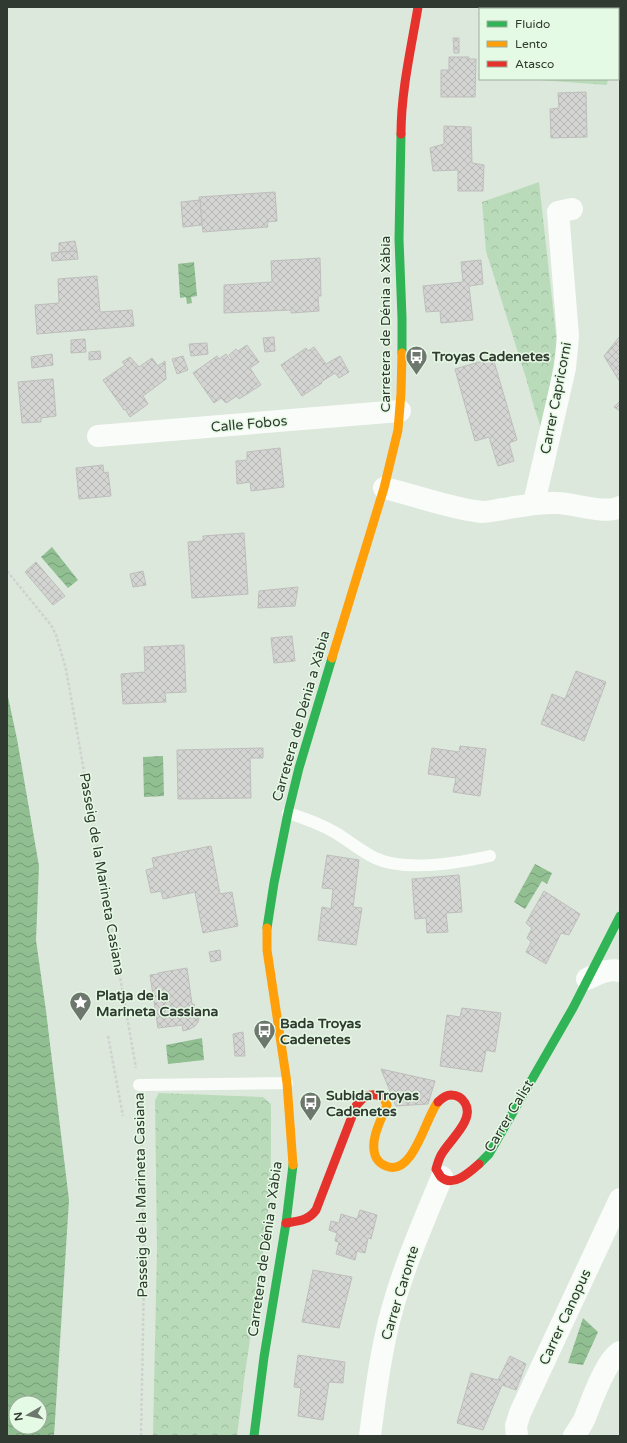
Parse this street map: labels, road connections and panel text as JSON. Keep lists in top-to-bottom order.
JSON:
{
  "streets": {
    "street": [
      "Carretera de Dénia a Xàbia",
      "Carrer Capricorni",
      "Calle Fobos",
      "Carrer Calist",
      "Carrer Caronte",
      "Carrer Canopus"
    ],
    "path": ["Passeig de la Marineta Casiana"]
  },
  "crossings": [
    ["Carretera de Dénia a Xàbia", "Calle Fobos"],
    ["Carrer Calist", "Carrer Caronte"]
  ],
  "places": {
    "bus stop": ["Troyas Cadenetes", "Bada Troyas Cadenetes", "Subida Troyas Cadenetes"],
    "place": ["Platja de la Marineta Cassiana"]
  },
  "legend": ["Fluido", "Lento", "Atasco"],
  "north": "left"
}
